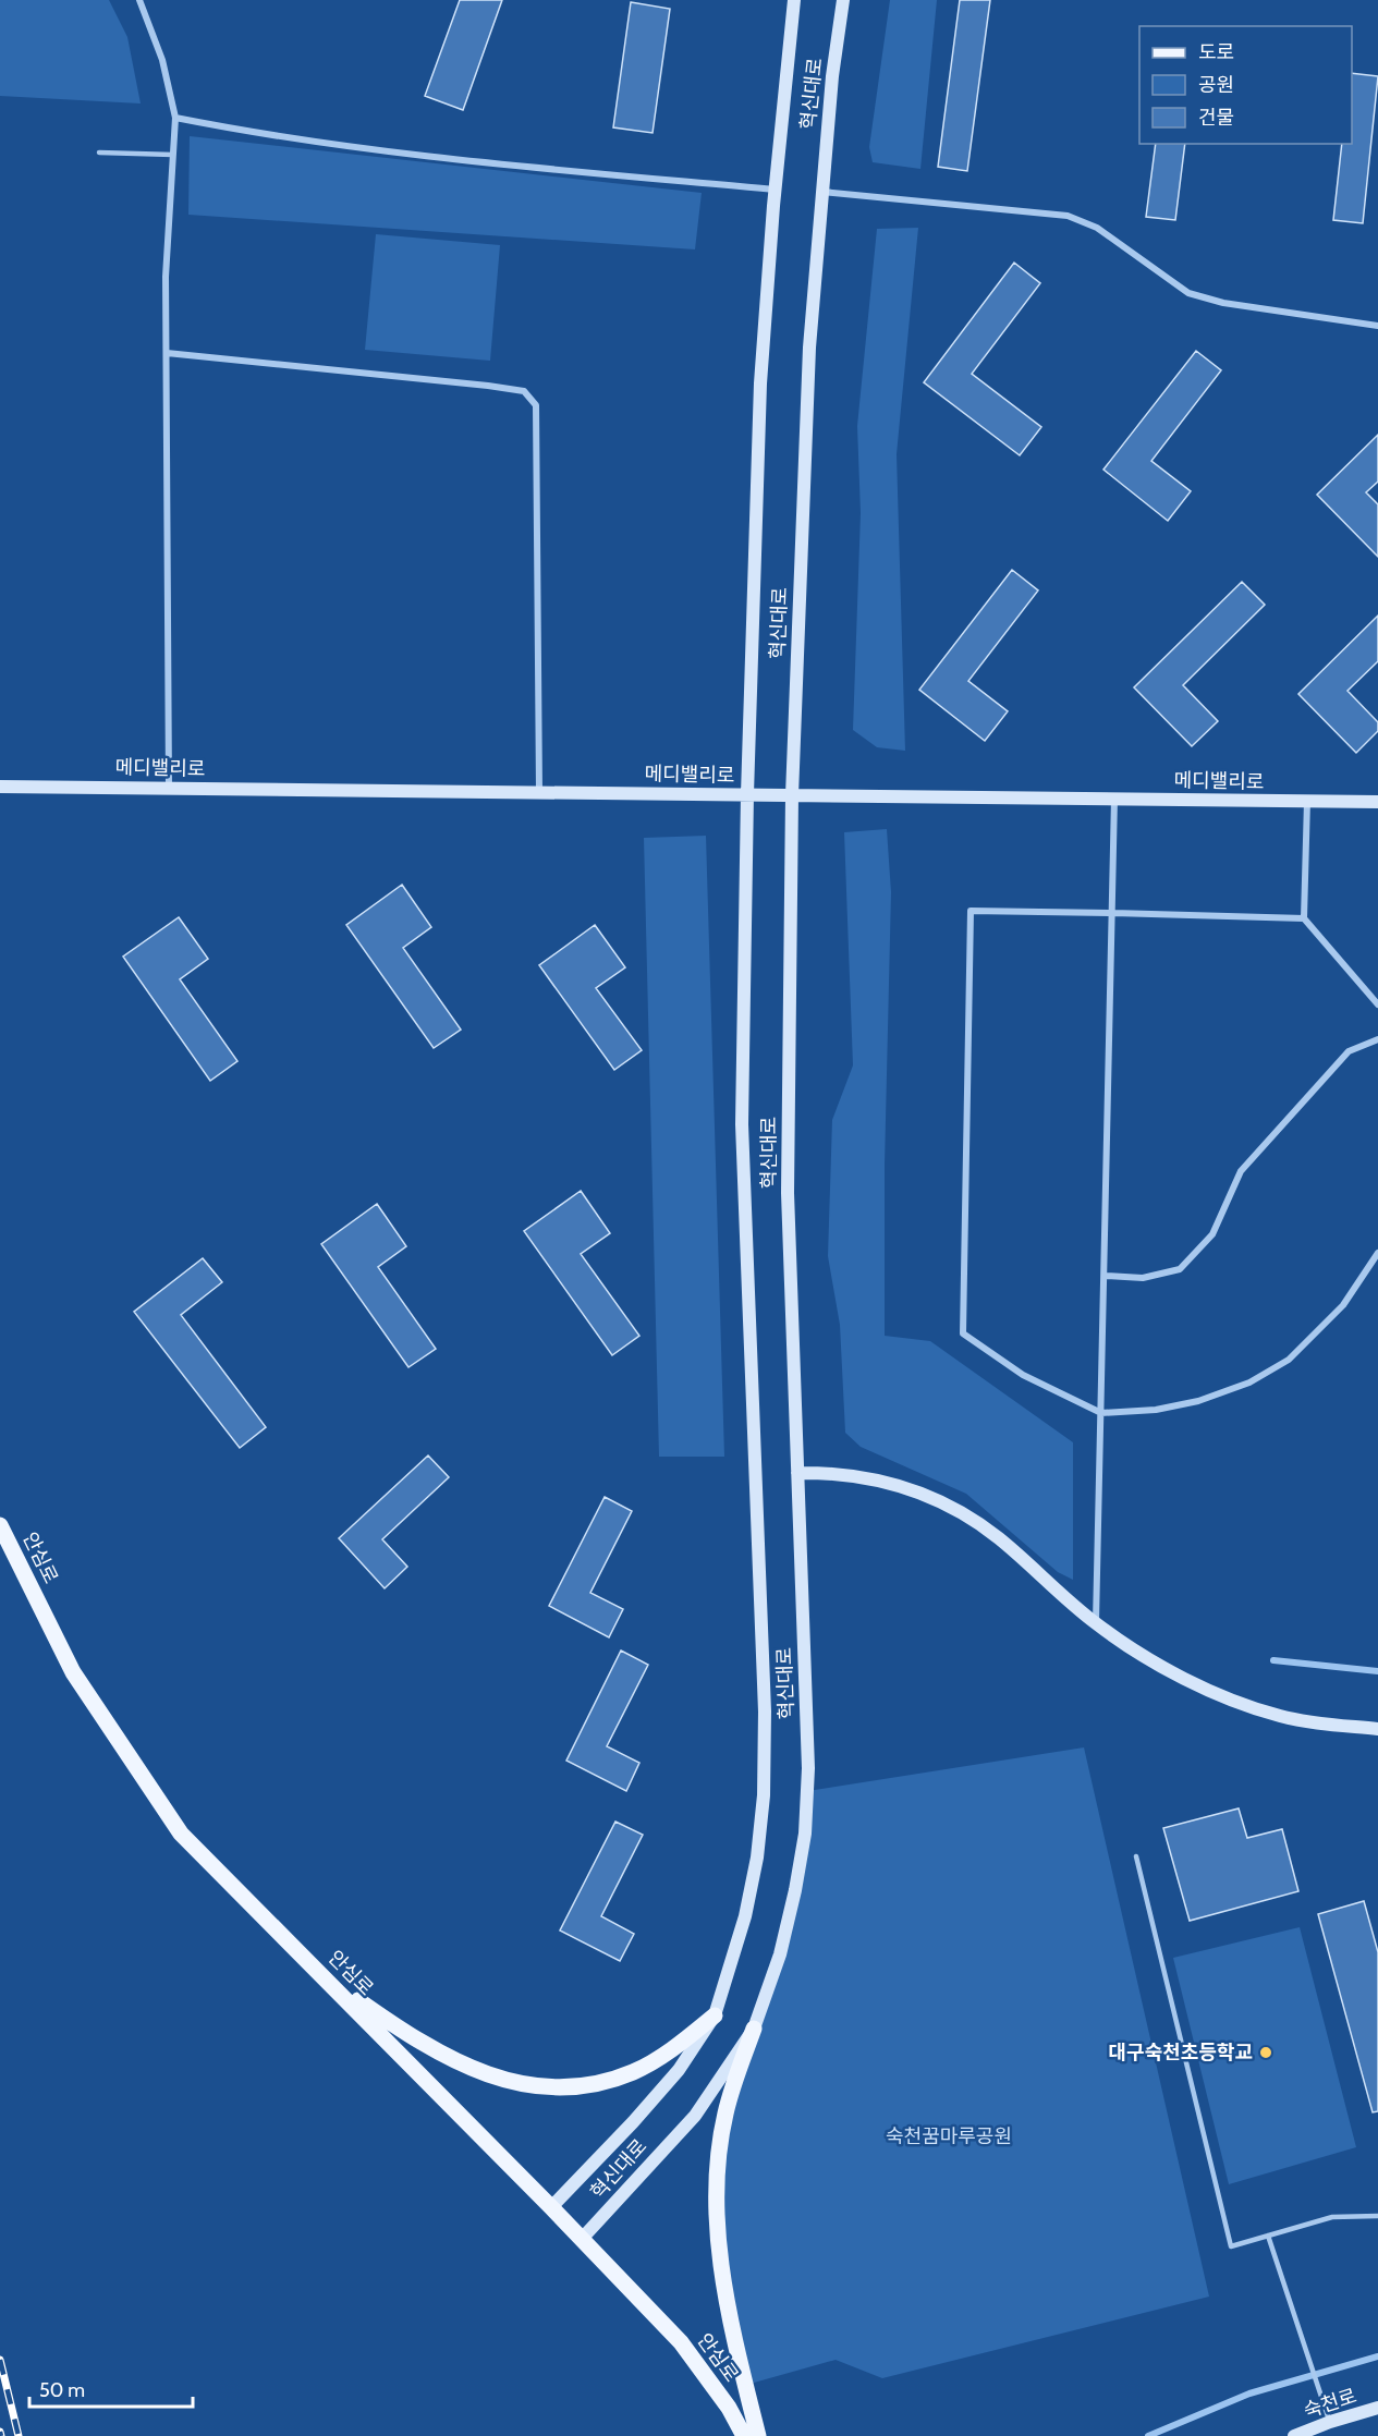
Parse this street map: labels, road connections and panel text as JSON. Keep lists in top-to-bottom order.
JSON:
{
  "streets": {
    "main road": [
      "혁신대로",
      "메디밸리로",
      "안심로",
      "숙천로"
    ]
  },
  "crossings": [
    ["혁신대로", "메디밸리로"],
    ["혁신대로", "안심로"]
  ],
  "parks": ["숙천꿈마루공원"],
  "places": ["대구숙천초등학교"],
  "legend": ["도로", "공원", "건물"],
  "scale_bar": "50 m"
}
